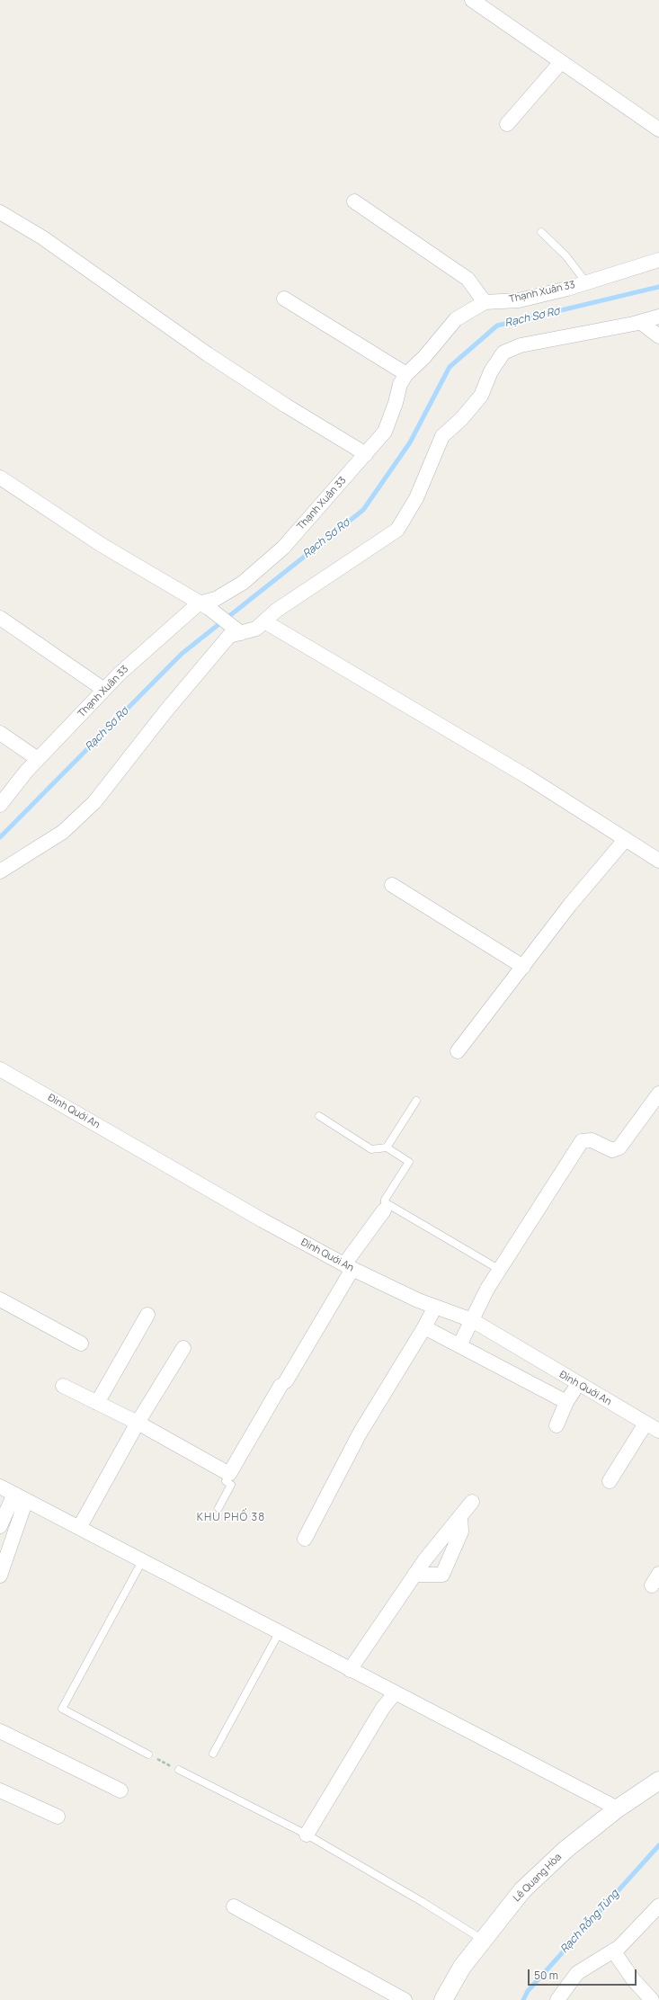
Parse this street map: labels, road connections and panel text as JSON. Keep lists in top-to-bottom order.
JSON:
{
  "streets": {
    "street": ["Thạnh Xuân 33", "Đình Quới An", "Lê Quang Hòa"]
  },
  "districts": ["KHU PHỐ 38"],
  "water": ["Rạch Sơ Rơ", "Rạch Rỗng Tùng"],
  "scale_bar": "50 m"
}
